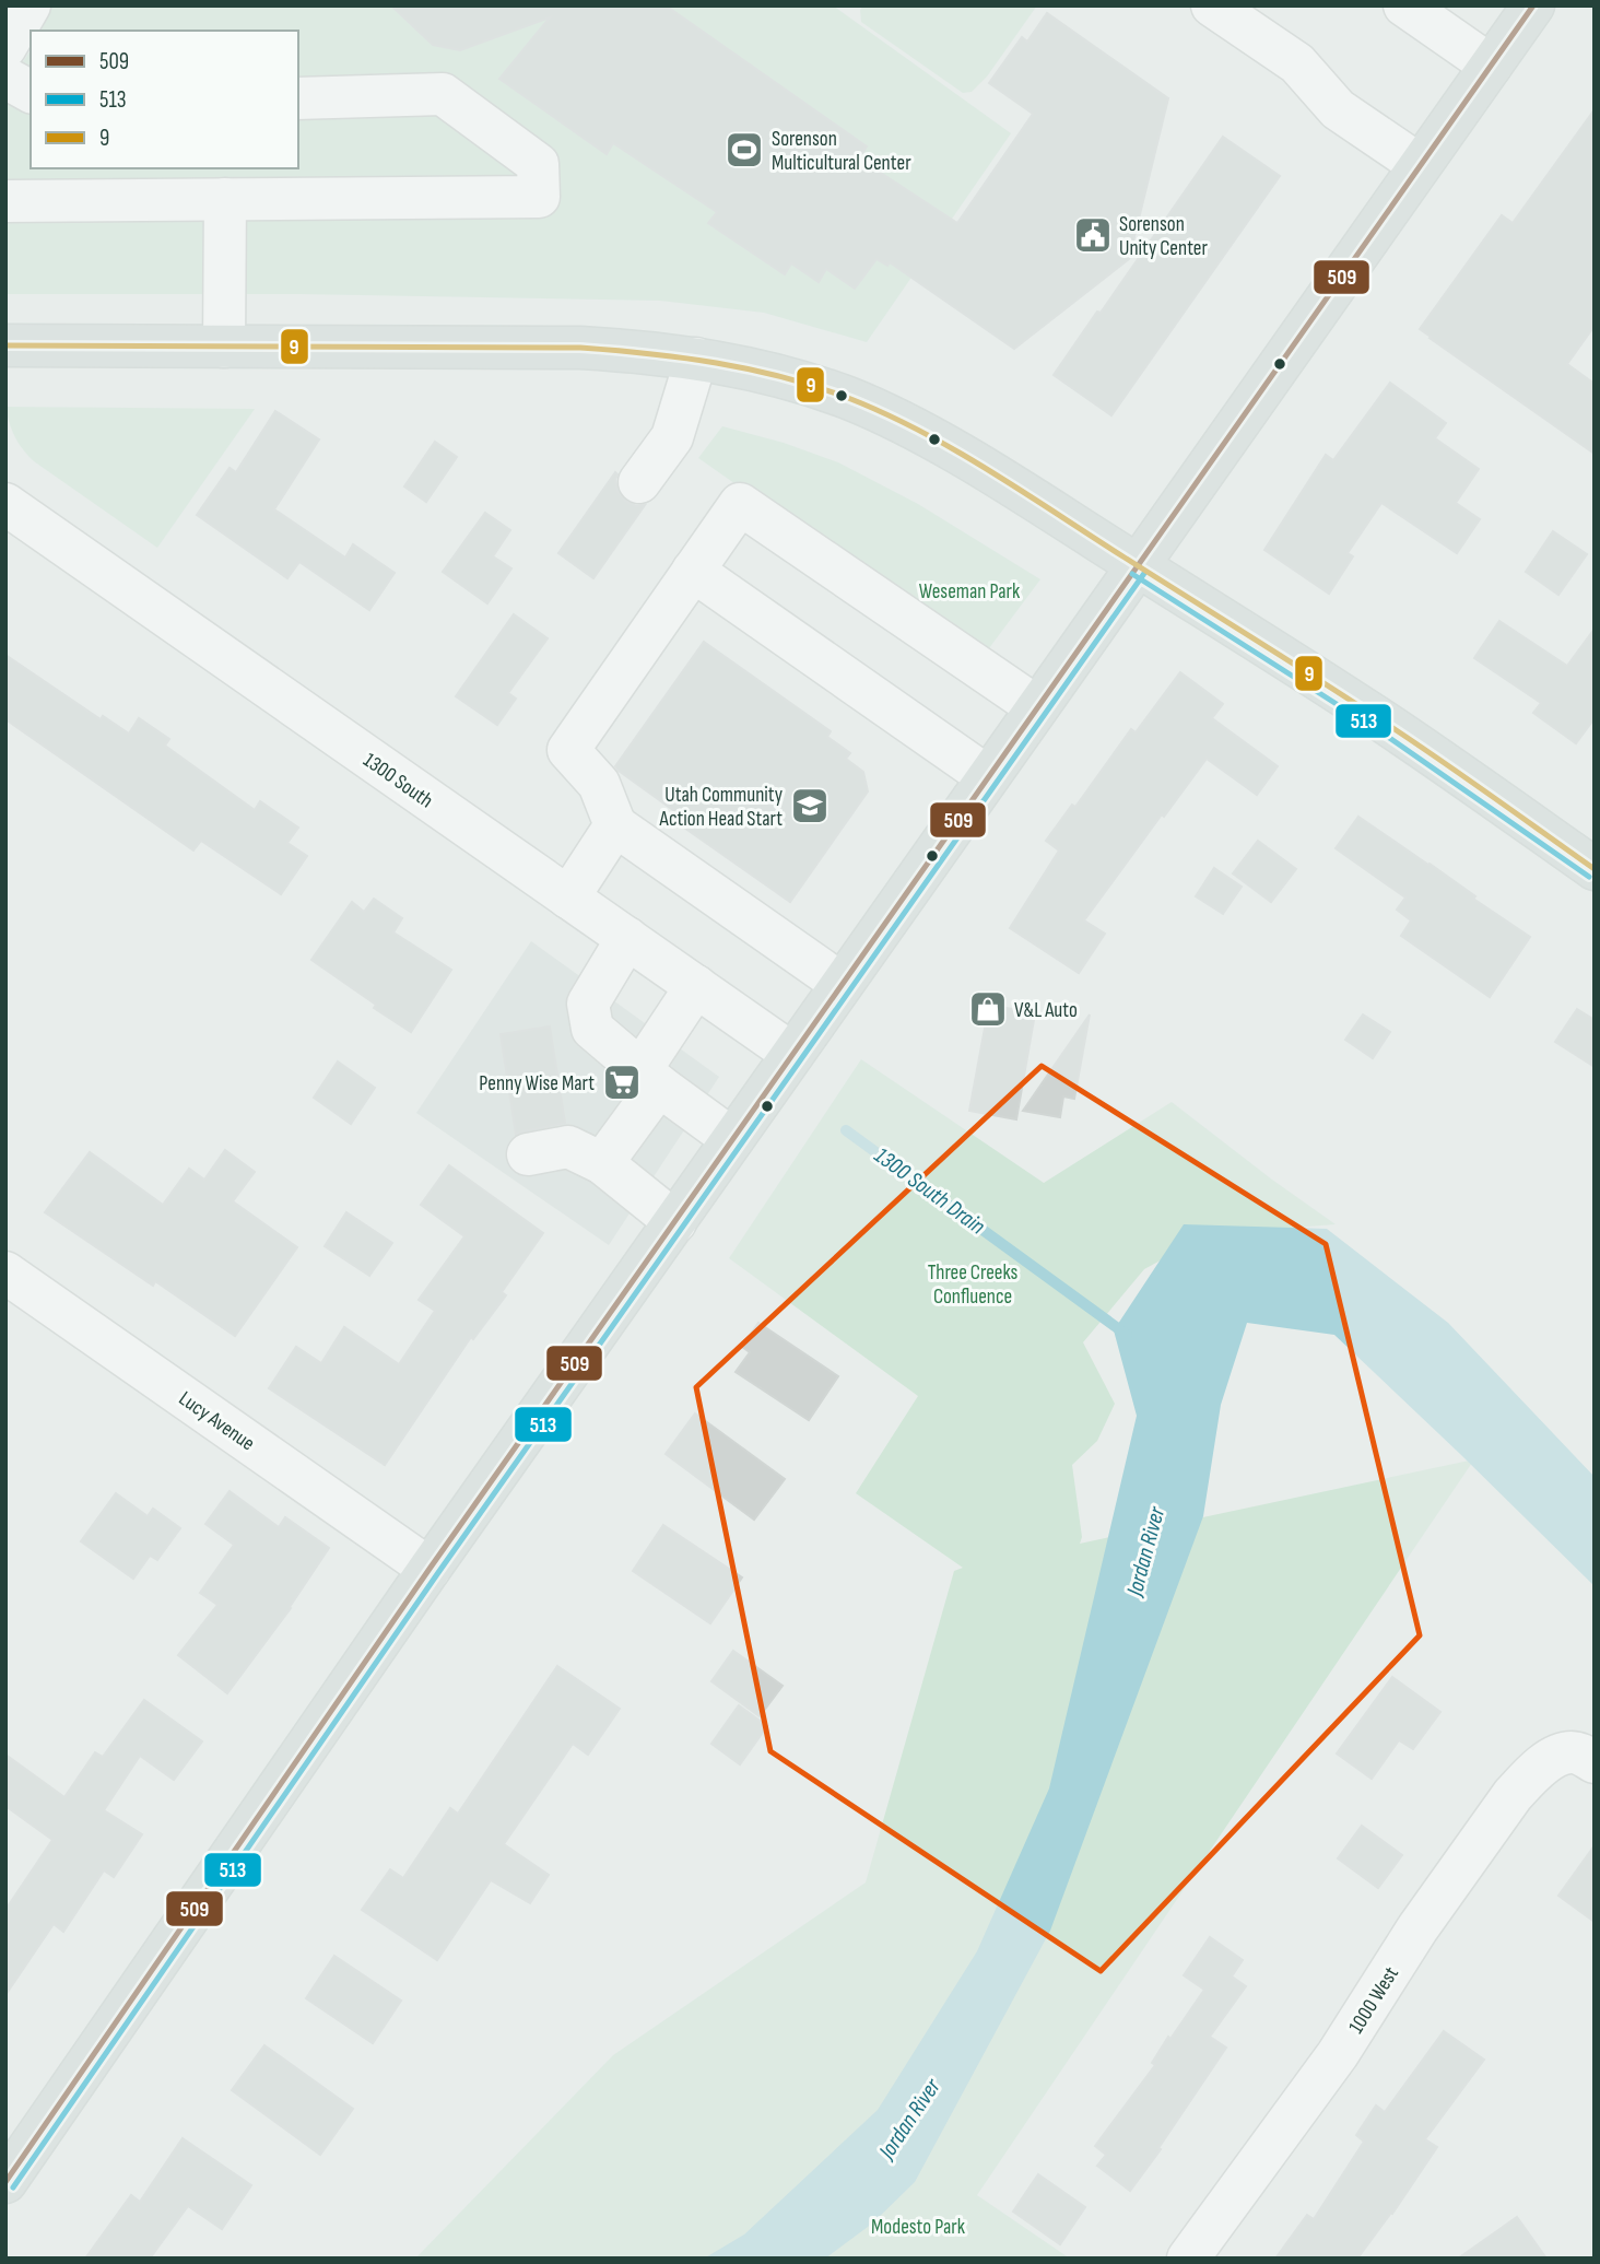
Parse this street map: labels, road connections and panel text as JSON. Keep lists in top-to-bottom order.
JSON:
{
  "streets": {
    "street": ["1300 South", "Lucy Avenue", "1000 West"]
  },
  "water": ["1300 South Drain", "Jordan River"],
  "parks": ["Weseman Park", "Three Creeks Confluence", "Modesto Park"],
  "places": {
    "sports": ["Sorenson Multicultural Center"],
    "public building": ["Sorenson Unity Center"],
    "school or university": ["Utah Community Action Head Start"],
    "shop": ["V&L Auto"],
    "supermarket": ["Penny Wise Mart"]
  },
  "lines": ["transit line 509", "transit line 9", "transit line 513"],
  "legend": ["509", "513", "9"]
}
